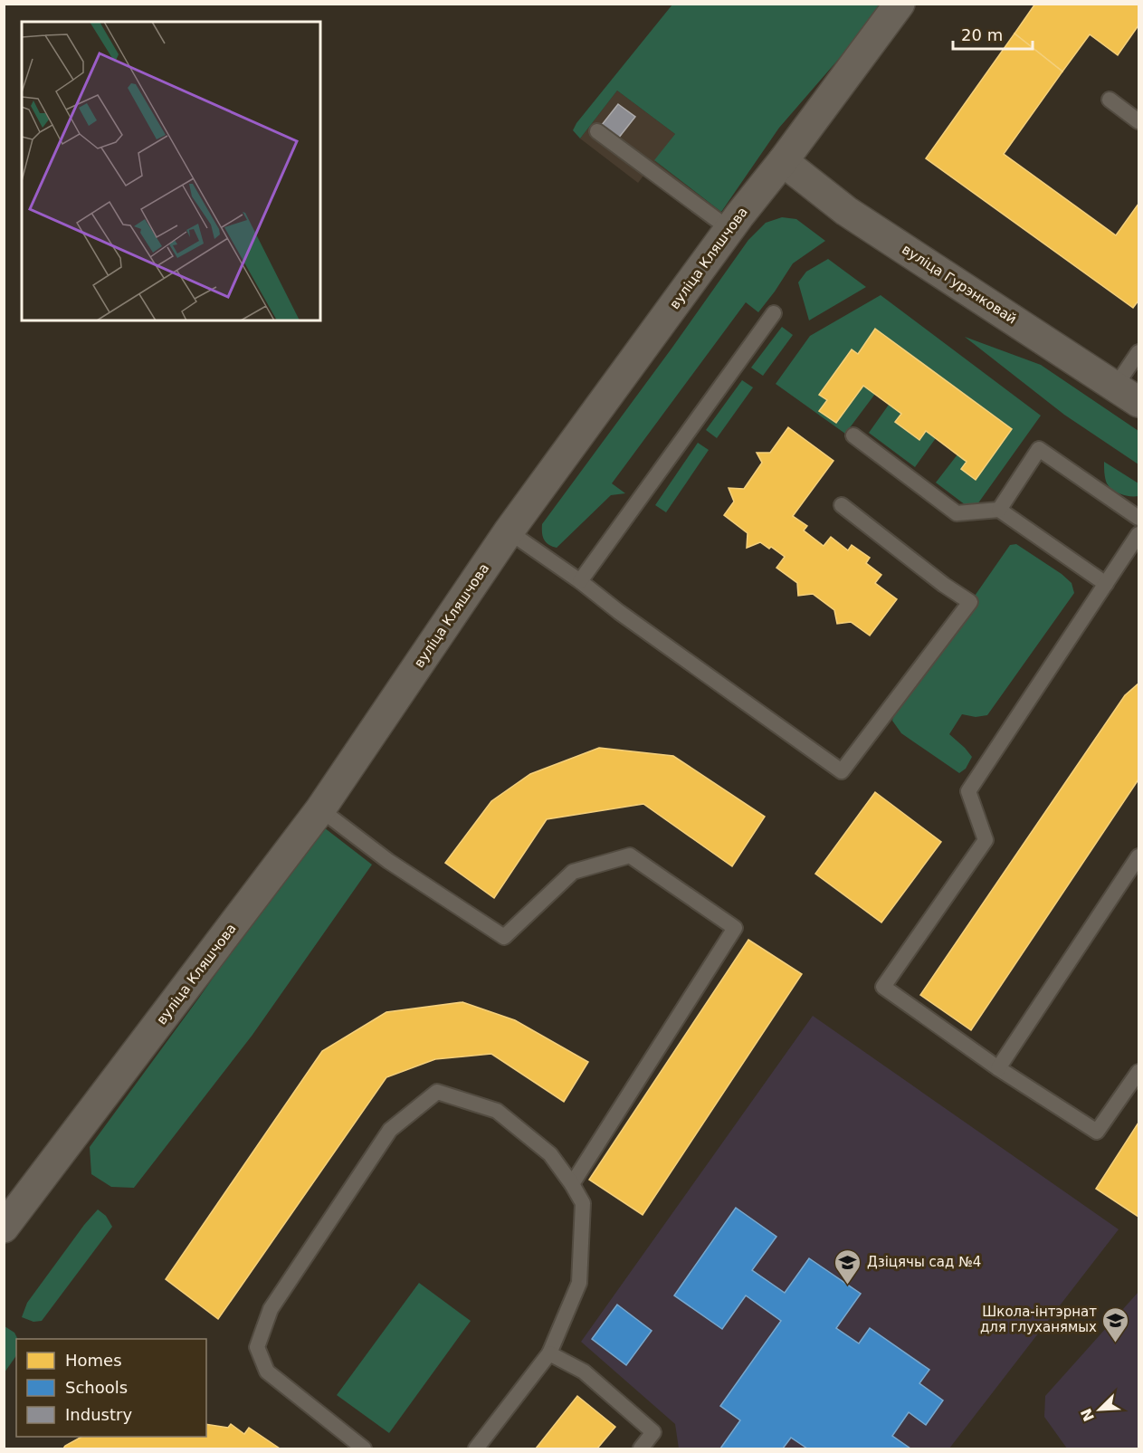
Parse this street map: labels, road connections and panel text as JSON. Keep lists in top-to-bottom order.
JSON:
{
  "streets": {
    "street": ["вуліца Кляшчова", "вуліца Гурэнковай"]
  },
  "crossings": [
    ["вуліца Кляшчова", "вуліца Гурэнковай"]
  ],
  "places": {
    "school or university": ["Дзіцячы сад №4", "Школа-інтэрнат для глуханямых"]
  },
  "legend": ["Homes", "Schools", "Industry"],
  "scale_bar": "20 m",
  "north": "bottom left"
}
